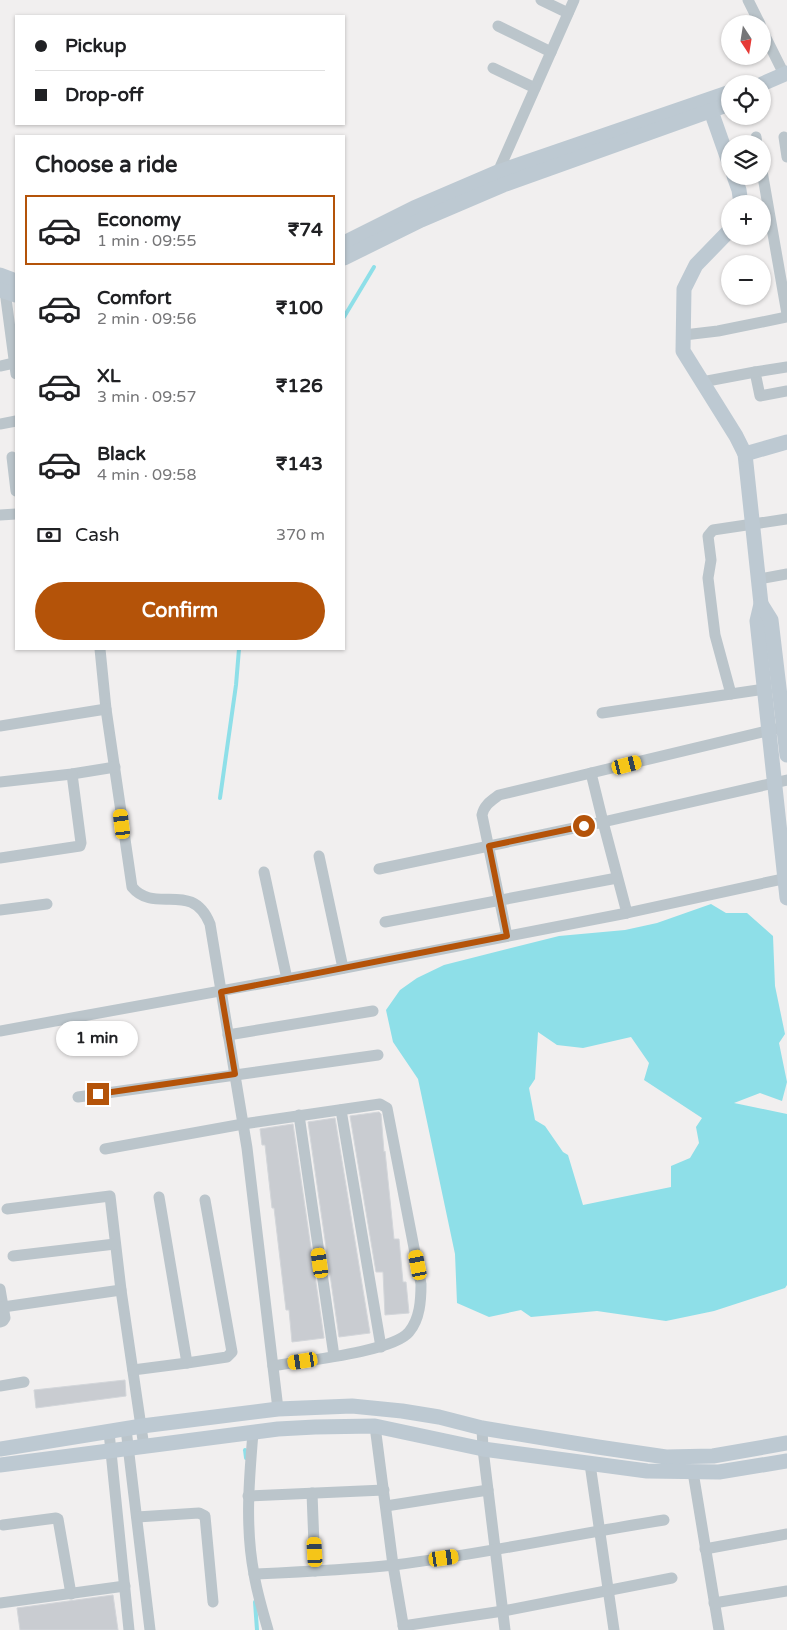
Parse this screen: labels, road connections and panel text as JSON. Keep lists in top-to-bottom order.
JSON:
{
  "north": "bottom",
  "page": {
    "map_buttons": ["+", "−"],
    "banner": ["Pickup", "Drop-off"],
    "heading": "Choose a ride",
    "list": [
      {
        "name": "Economy",
        "note": "1 min · 09:55",
        "value": "₹74"
      },
      {
        "name": "Comfort",
        "note": "2 min · 09:56",
        "value": "₹100"
      },
      {
        "name": "XL",
        "note": "3 min · 09:57",
        "value": "₹126"
      },
      {
        "name": "Black",
        "note": "4 min · 09:58",
        "value": "₹143"
      }
    ],
    "pay": ["Cash", "370 m"],
    "buttons": "Confirm",
    "bubble": "1 min"
  }
}
